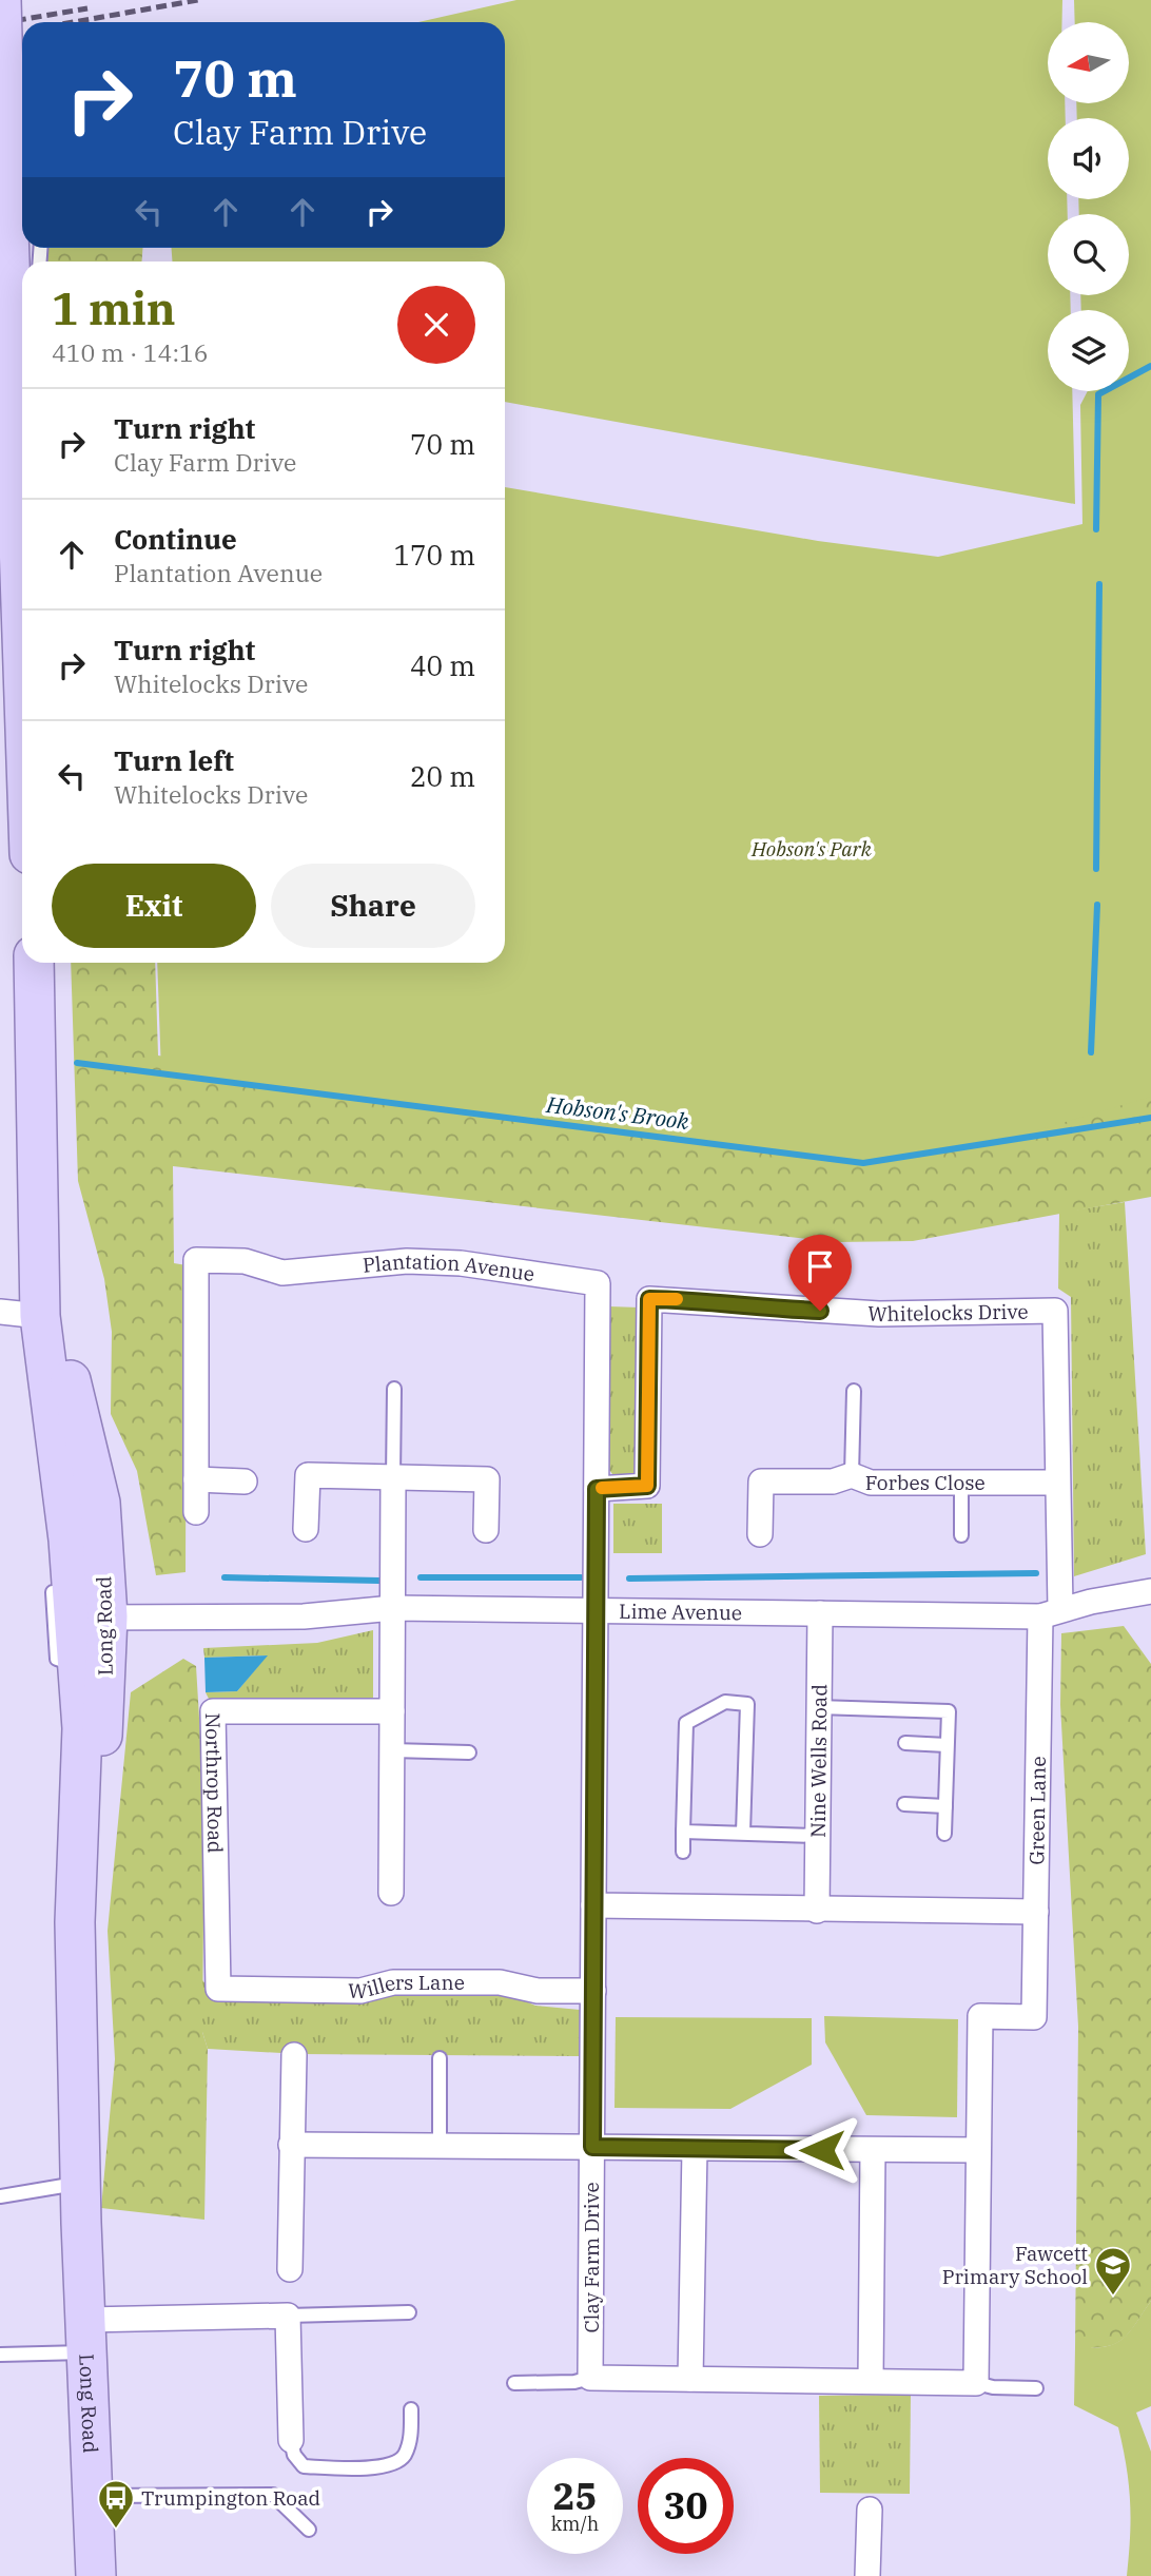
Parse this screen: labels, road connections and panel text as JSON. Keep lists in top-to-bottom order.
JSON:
{
  "streets": {
    "main road": ["Long Road"],
    "street": [
      "Plantation Avenue",
      "Whitelocks Drive",
      "Forbes Close",
      "Lime Avenue",
      "Nine Wells Road",
      "Northrop Road",
      "Green Lane",
      "Willers Lane",
      "Clay Farm Drive"
    ]
  },
  "crossings": [
    ["Plantation Avenue", "Whitelocks Drive"],
    ["Plantation Avenue", "Lime Avenue"],
    ["Plantation Avenue", "Clay Farm Drive"],
    ["Whitelocks Drive", "Forbes Close"],
    ["Whitelocks Drive", "Lime Avenue"],
    ["Whitelocks Drive", "Green Lane"],
    ["Lime Avenue", "Long Road"],
    ["Lime Avenue", "Nine Wells Road"],
    ["Lime Avenue", "Green Lane"],
    ["Lime Avenue", "Clay Farm Drive"],
    ["Northrop Road", "Willers Lane"],
    ["Willers Lane", "Clay Farm Drive"]
  ],
  "water": ["Hobson's Brook"],
  "parks": ["Hobson's Park"],
  "places": {
    "school or university": ["Fawcett Primary School"],
    "bus stop": ["Trumpington Road"]
  },
  "north": "left",
  "page": {
    "turn": ["70 m", "Clay Farm Drive"],
    "heading": ["1 min", "410 m · 14:16"],
    "list": [
      {
        "name": "Turn right",
        "note": "Clay Farm Drive",
        "value": "70 m"
      },
      {
        "name": "Continue",
        "note": "Plantation Avenue",
        "value": "170 m"
      },
      {
        "name": "Turn right",
        "note": "Whitelocks Drive",
        "value": "40 m"
      },
      {
        "name": "Turn left",
        "note": "Whitelocks Drive",
        "value": "20 m"
      }
    ],
    "buttons": ["Exit", "Share"],
    "speed": "25 km/h",
    "limit": "30"
  }
}
